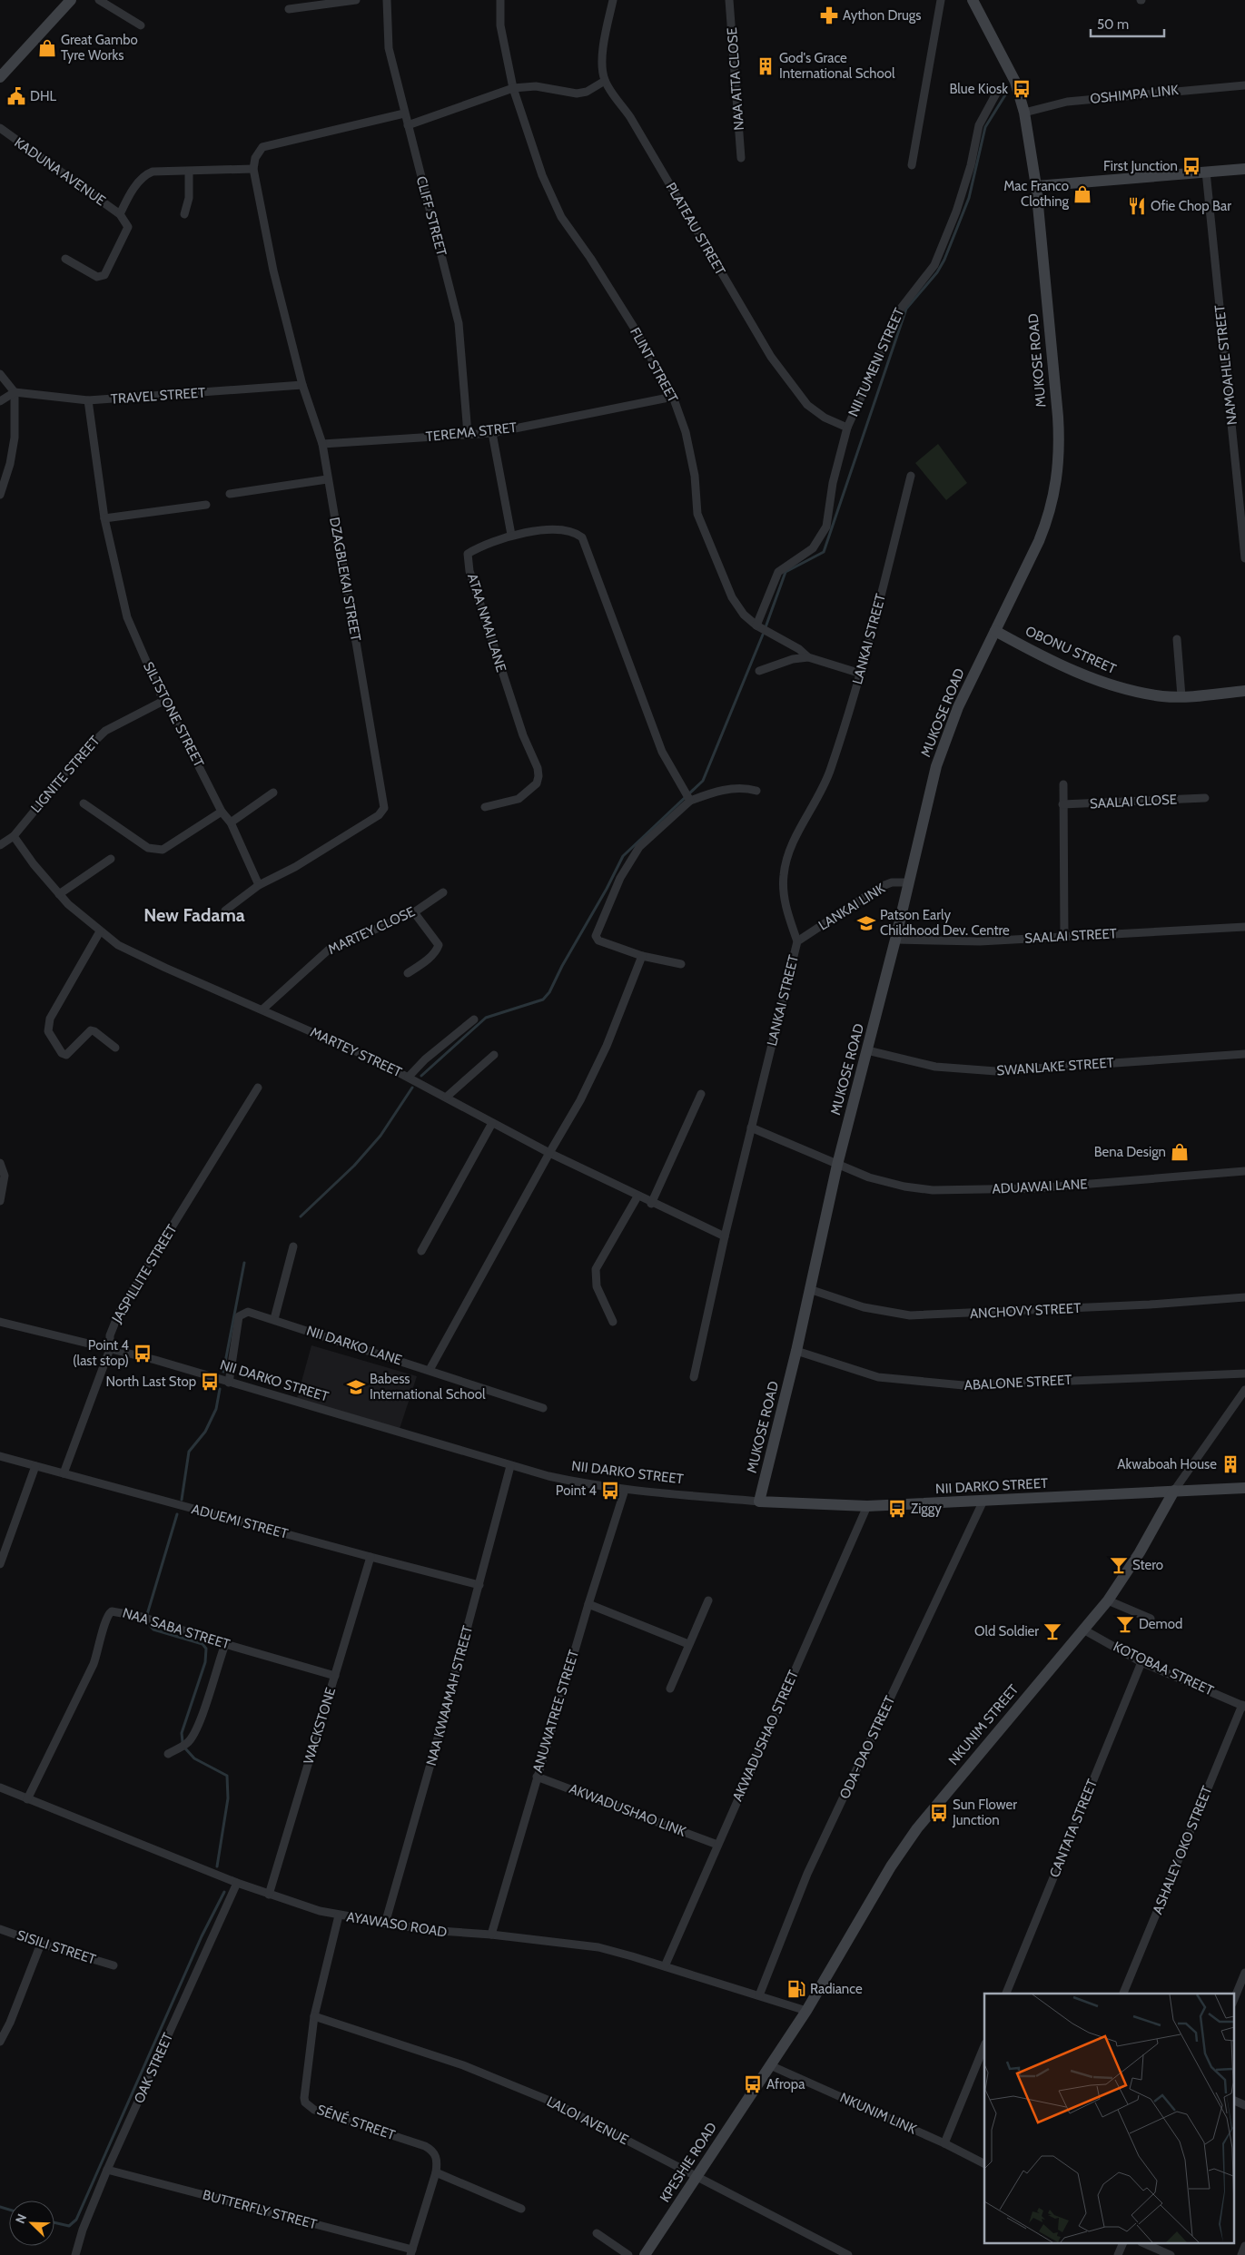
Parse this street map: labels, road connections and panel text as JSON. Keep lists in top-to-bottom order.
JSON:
{
  "streets": {
    "street": [
      "NAA ATTA CLOSE",
      "OSHIMPA LINK",
      "KADUNA AVENUE",
      "CLIFF STREET",
      "PLATEAU STREET",
      "MUKOSE ROAD",
      "NII TUMENI STREET",
      "FLINT STREET",
      "NAMOAHLE STREET",
      "TRAVEL STREET",
      "TEREMA STRET",
      "DZAGBLEKAI STREET",
      "ATAA NMAI LANE",
      "LANKAI STREET",
      "OBONU STREET",
      "SILTSTONE STREET",
      "LIGNITE STREET",
      "SAALAI CLOSE",
      "LANKAI LINK",
      "MARTEY CLOSE",
      "SAALAI STREET",
      "MARTEY STREET",
      "SWANLAKE STREET",
      "ADUAWAI LANE",
      "JASPILLITE STREET",
      "ANCHOVY STREET",
      "NII DARKO LANE",
      "NII DARKO STREET",
      "ABALONE STREET",
      "ADUEMI STREET",
      "NAA SABA STREET",
      "KOTOBAA STREET",
      "NAA KWAAMAH STREET",
      "ANUWATREE STREET",
      "NKUNIM STREET",
      "WACKSTONE",
      "AKWADUSHAO STREET",
      "ODA-DAO STREET",
      "AKWADUSHAO LINK",
      "CANTATA STREET",
      "ASHALEY OKO STREET",
      "AYAWASO ROAD",
      "SISILI STREET",
      "OAK STREET",
      "NKUNIM LINK",
      "LALOI AVENUE",
      "SÉNÉ STREET",
      "KPESHIE ROAD",
      "BUTTERFLY STREET"
    ]
  },
  "crossings": [
    ["OSHIMPA LINK", "MUKOSE ROAD"],
    ["CLIFF STREET", "TEREMA STRET"],
    ["PLATEAU STREET", "NII TUMENI STREET"],
    ["MUKOSE ROAD", "OBONU STREET"],
    ["MUKOSE ROAD", "LANKAI LINK"],
    ["MUKOSE ROAD", "SAALAI STREET"],
    ["MUKOSE ROAD", "SWANLAKE STREET"],
    ["MUKOSE ROAD", "ADUAWAI LANE"],
    ["MUKOSE ROAD", "ANCHOVY STREET"],
    ["MUKOSE ROAD", "NII DARKO STREET"],
    ["MUKOSE ROAD", "ABALONE STREET"],
    ["NII TUMENI STREET", "FLINT STREET"],
    ["FLINT STREET", "TEREMA STRET"],
    ["FLINT STREET", "LANKAI STREET"],
    ["TRAVEL STREET", "DZAGBLEKAI STREET"],
    ["TRAVEL STREET", "SILTSTONE STREET"],
    ["TEREMA STRET", "DZAGBLEKAI STREET"],
    ["DZAGBLEKAI STREET", "SILTSTONE STREET"],
    ["LANKAI STREET", "LANKAI LINK"],
    ["LANKAI STREET", "MARTEY STREET"],
    ["LANKAI STREET", "ADUAWAI LANE"],
    ["SILTSTONE STREET", "LIGNITE STREET"],
    ["LIGNITE STREET", "MARTEY STREET"],
    ["MARTEY CLOSE", "MARTEY STREET"],
    ["JASPILLITE STREET", "NII DARKO STREET"],
    ["JASPILLITE STREET", "ADUEMI STREET"],
    ["NII DARKO LANE", "NII DARKO STREET"],
    ["NII DARKO STREET", "NAA KWAAMAH STREET"],
    ["NII DARKO STREET", "ANUWATREE STREET"],
    ["NII DARKO STREET", "NKUNIM STREET"],
    ["NII DARKO STREET", "AKWADUSHAO STREET"],
    ["NII DARKO STREET", "ODA-DAO STREET"],
    ["ADUEMI STREET", "NAA KWAAMAH STREET"],
    ["ADUEMI STREET", "WACKSTONE"],
    ["NAA SABA STREET", "WACKSTONE"],
    ["NAA SABA STREET", "AYAWASO ROAD"],
    ["KOTOBAA STREET", "NKUNIM STREET"],
    ["KOTOBAA STREET", "CANTATA STREET"],
    ["KOTOBAA STREET", "ASHALEY OKO STREET"],
    ["NAA KWAAMAH STREET", "AYAWASO ROAD"],
    ["ANUWATREE STREET", "AKWADUSHAO LINK"],
    ["ANUWATREE STREET", "AYAWASO ROAD"],
    ["NKUNIM STREET", "AYAWASO ROAD"],
    ["NKUNIM STREET", "NKUNIM LINK"],
    ["NKUNIM STREET", "KPESHIE ROAD"],
    ["WACKSTONE", "AYAWASO ROAD"],
    ["AKWADUSHAO STREET", "AKWADUSHAO LINK"],
    ["AKWADUSHAO STREET", "AYAWASO ROAD"],
    ["ODA-DAO STREET", "AYAWASO ROAD"],
    ["AYAWASO ROAD", "OAK STREET"],
    ["AYAWASO ROAD", "SÉNÉ STREET"],
    ["OAK STREET", "BUTTERFLY STREET"],
    ["LALOI AVENUE", "SÉNÉ STREET"],
    ["LALOI AVENUE", "KPESHIE ROAD"],
    ["SÉNÉ STREET", "BUTTERFLY STREET"]
  ],
  "districts": ["New Fadama"],
  "places": {
    "pharmacy": ["Aython Drugs"],
    "shop": ["Great Gambo Tyre Works", "Mac Franco Clothing", "Bena Design"],
    "building": ["God's Grace International School", "Akwaboah House"],
    "bus stop": [
      "Blue Kiosk",
      "First Junction",
      "Point 4 (last stop)",
      "North Last Stop",
      "Point 4",
      "Ziggy",
      "Sun Flower Junction",
      "Afropa"
    ],
    "public building": ["DHL"],
    "restaurant": ["Ofie Chop Bar"],
    "school or university": ["Patson Early Childhood Dev. Centre", "Babess International School"],
    "bar": ["Stero", "Demod", "Old Soldier"],
    "fuel station": ["Radiance"]
  },
  "scale_bar": "50 m",
  "north": "top left"
}
